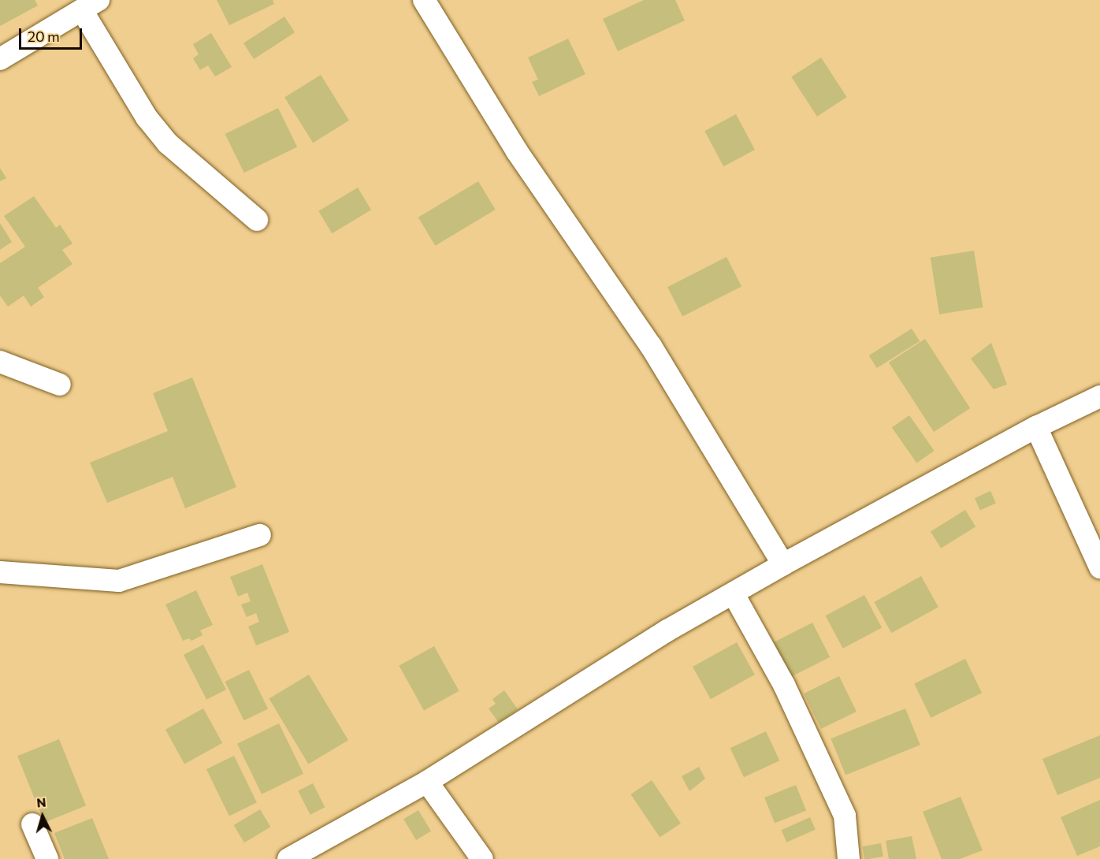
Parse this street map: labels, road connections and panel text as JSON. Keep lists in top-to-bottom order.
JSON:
{
  "scale_bar": "20 m",
  "north": "top"
}
